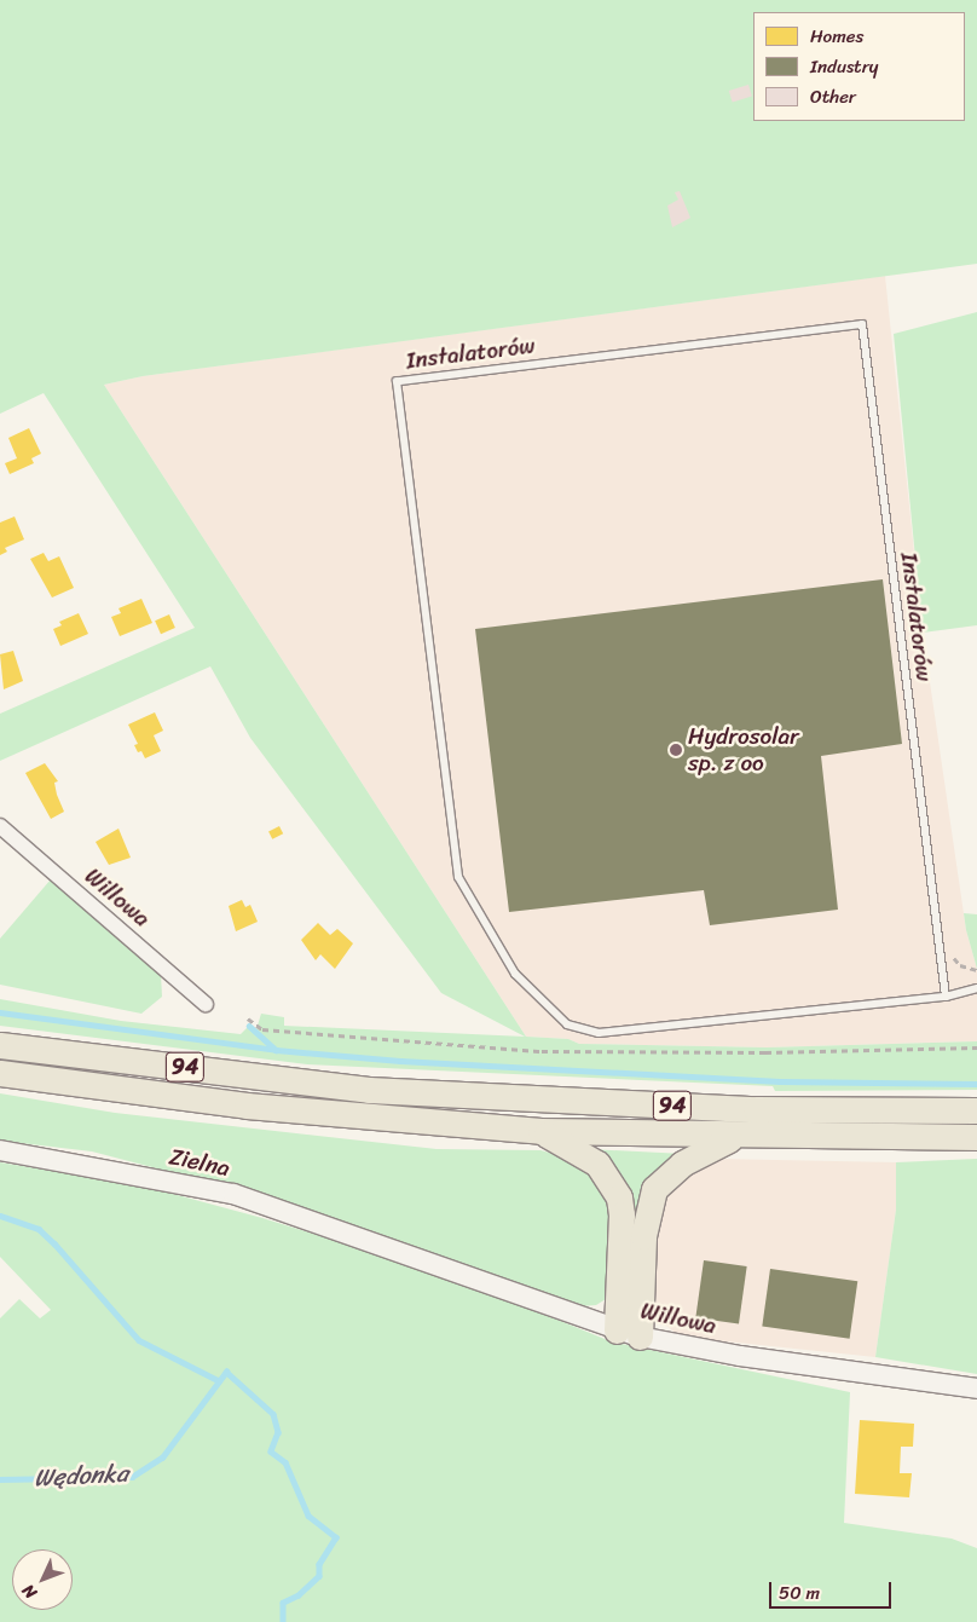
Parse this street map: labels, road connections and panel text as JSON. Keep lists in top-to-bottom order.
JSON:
{
  "streets": {
    "highway": ["94"],
    "street": ["Willowa", "Zielna"],
    "lane": ["Instalatorów"]
  },
  "crossings": [
    ["Willowa", "Zielna"]
  ],
  "water": ["Wędonka"],
  "places": ["Hydrosolar sp. z oo"],
  "legend": ["Homes", "Industry", "Other"],
  "scale_bar": "50 m",
  "north": "bottom left"
}
